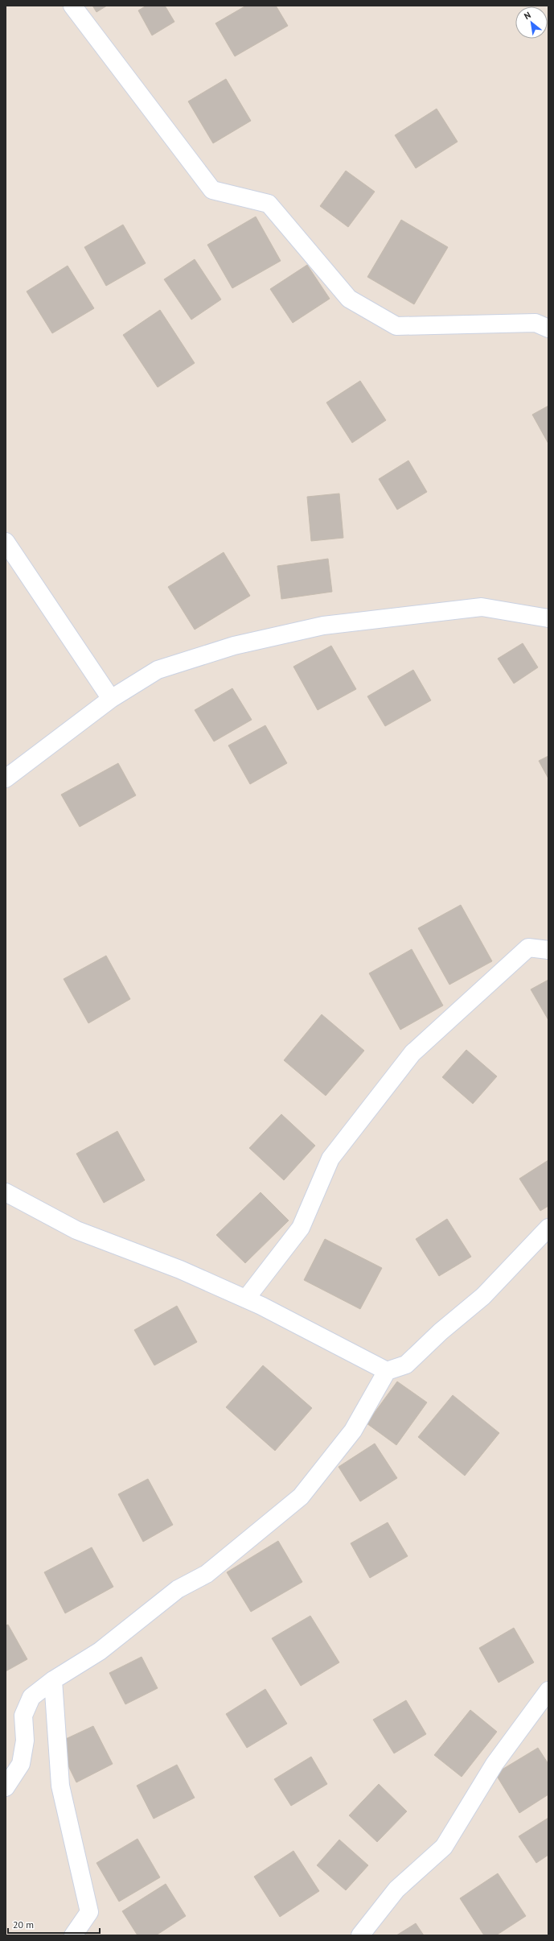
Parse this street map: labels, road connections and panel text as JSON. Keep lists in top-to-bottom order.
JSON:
{
  "scale_bar": "20 m",
  "north": "top left"
}
